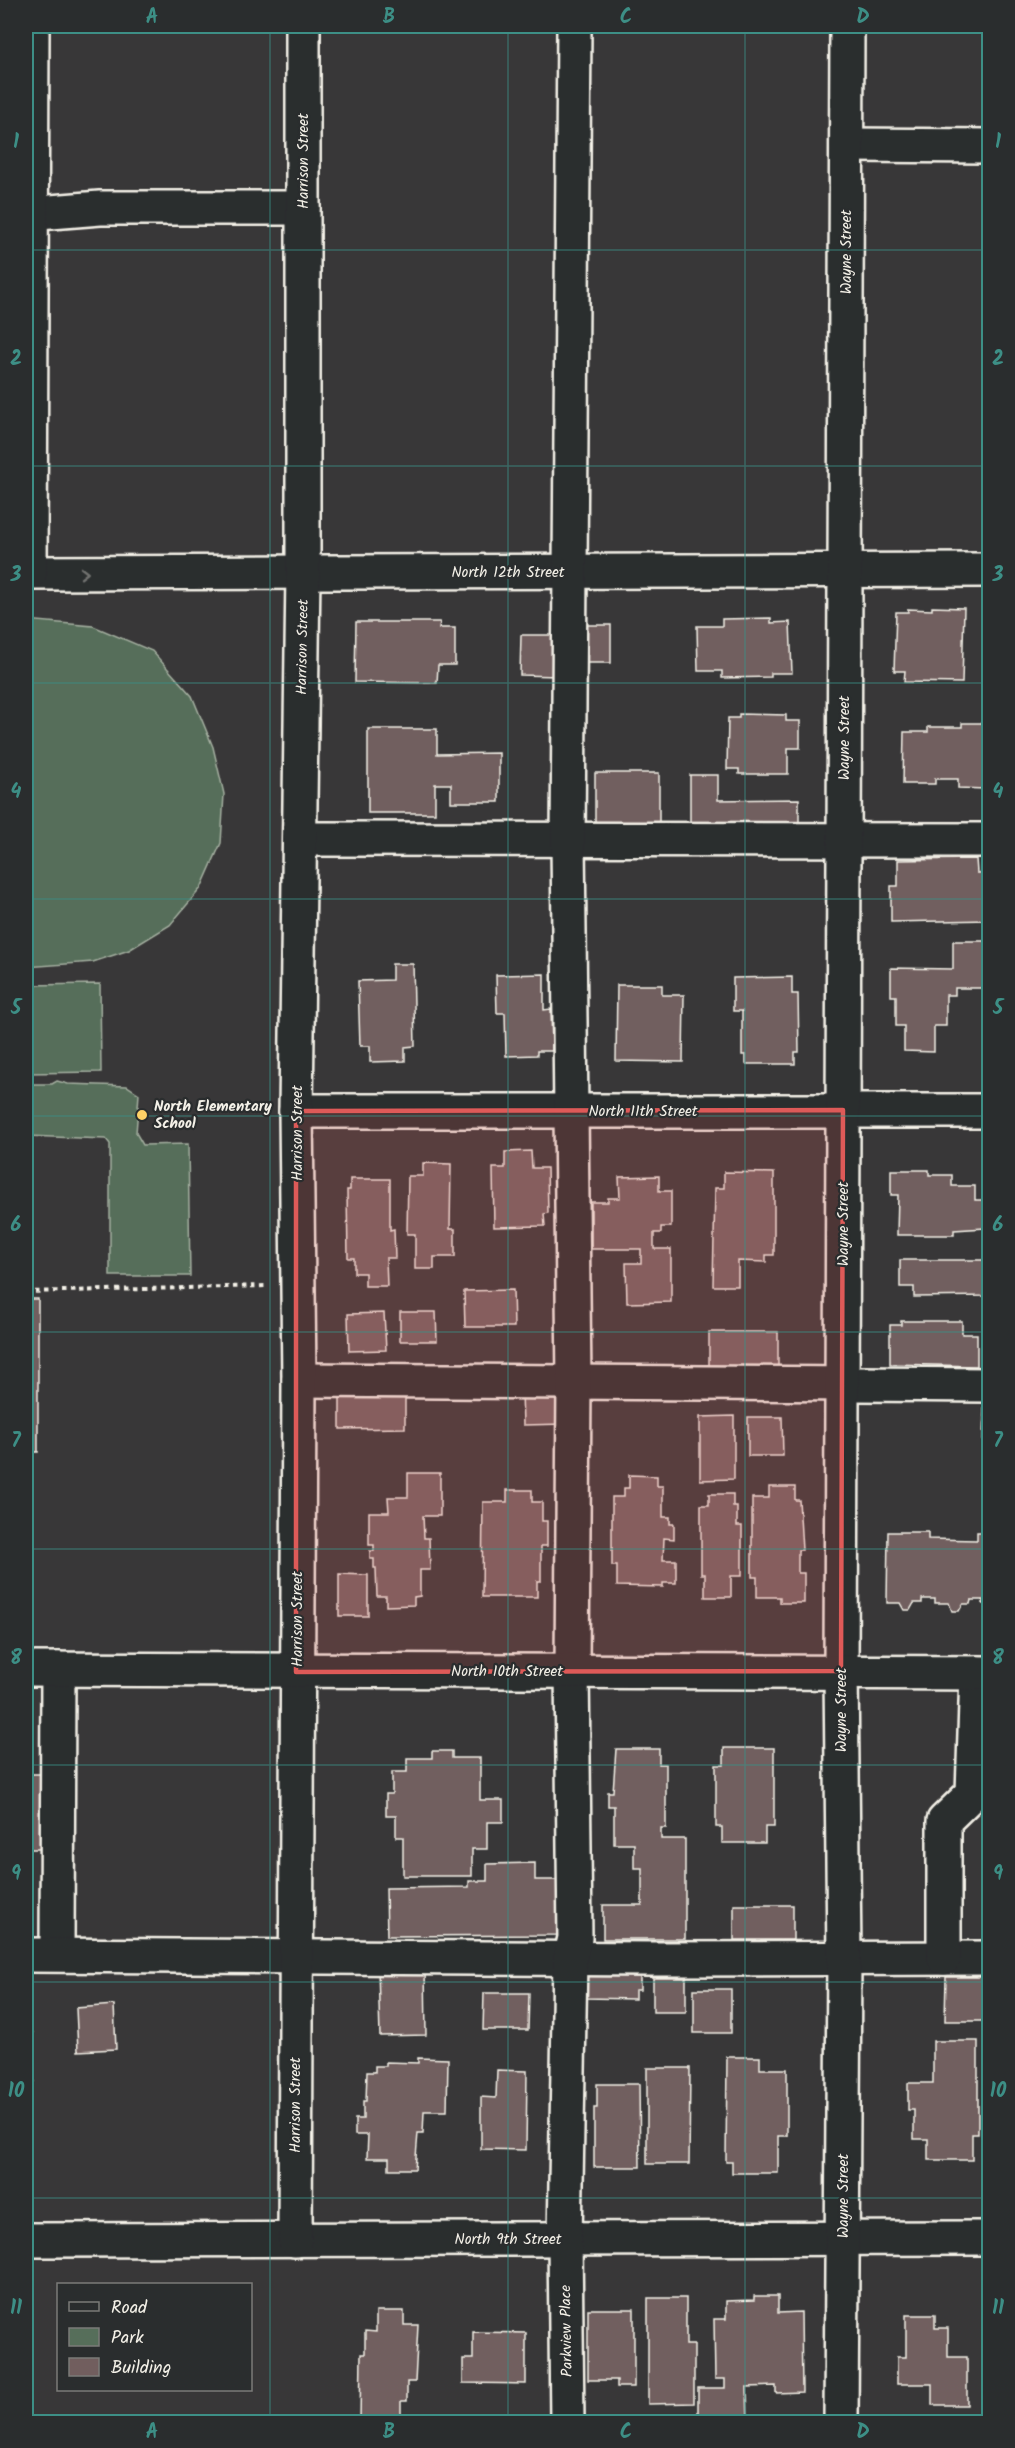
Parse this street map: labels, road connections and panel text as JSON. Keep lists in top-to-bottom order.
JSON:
{
  "streets": {
    "street": [
      "Harrison Street",
      "Wayne Street",
      "North 12th Street",
      "North 11th Street",
      "North 10th Street",
      "North 9th Street",
      "Parkview Place"
    ]
  },
  "crossings": [
    ["Harrison Street", "North 12th Street"],
    ["Harrison Street", "North 11th Street"],
    ["Harrison Street", "North 10th Street"],
    ["Harrison Street", "North 9th Street"],
    ["Wayne Street", "North 12th Street"],
    ["Wayne Street", "North 11th Street"],
    ["Wayne Street", "North 10th Street"],
    ["Wayne Street", "North 9th Street"],
    ["North 12th Street", "Parkview Place"],
    ["North 11th Street", "Parkview Place"],
    ["North 10th Street", "Parkview Place"],
    ["North 9th Street", "Parkview Place"]
  ],
  "places": ["North Elementary School"],
  "legend": ["Road", "Park", "Building"],
  "grid": {
    "columns": [
      "A",
      "B",
      "C",
      "D"
    ],
    "rows": [
      "1",
      "2",
      "3",
      "4",
      "5",
      "6",
      "7",
      "8",
      "9",
      "10",
      "11"
    ]
  }
}
